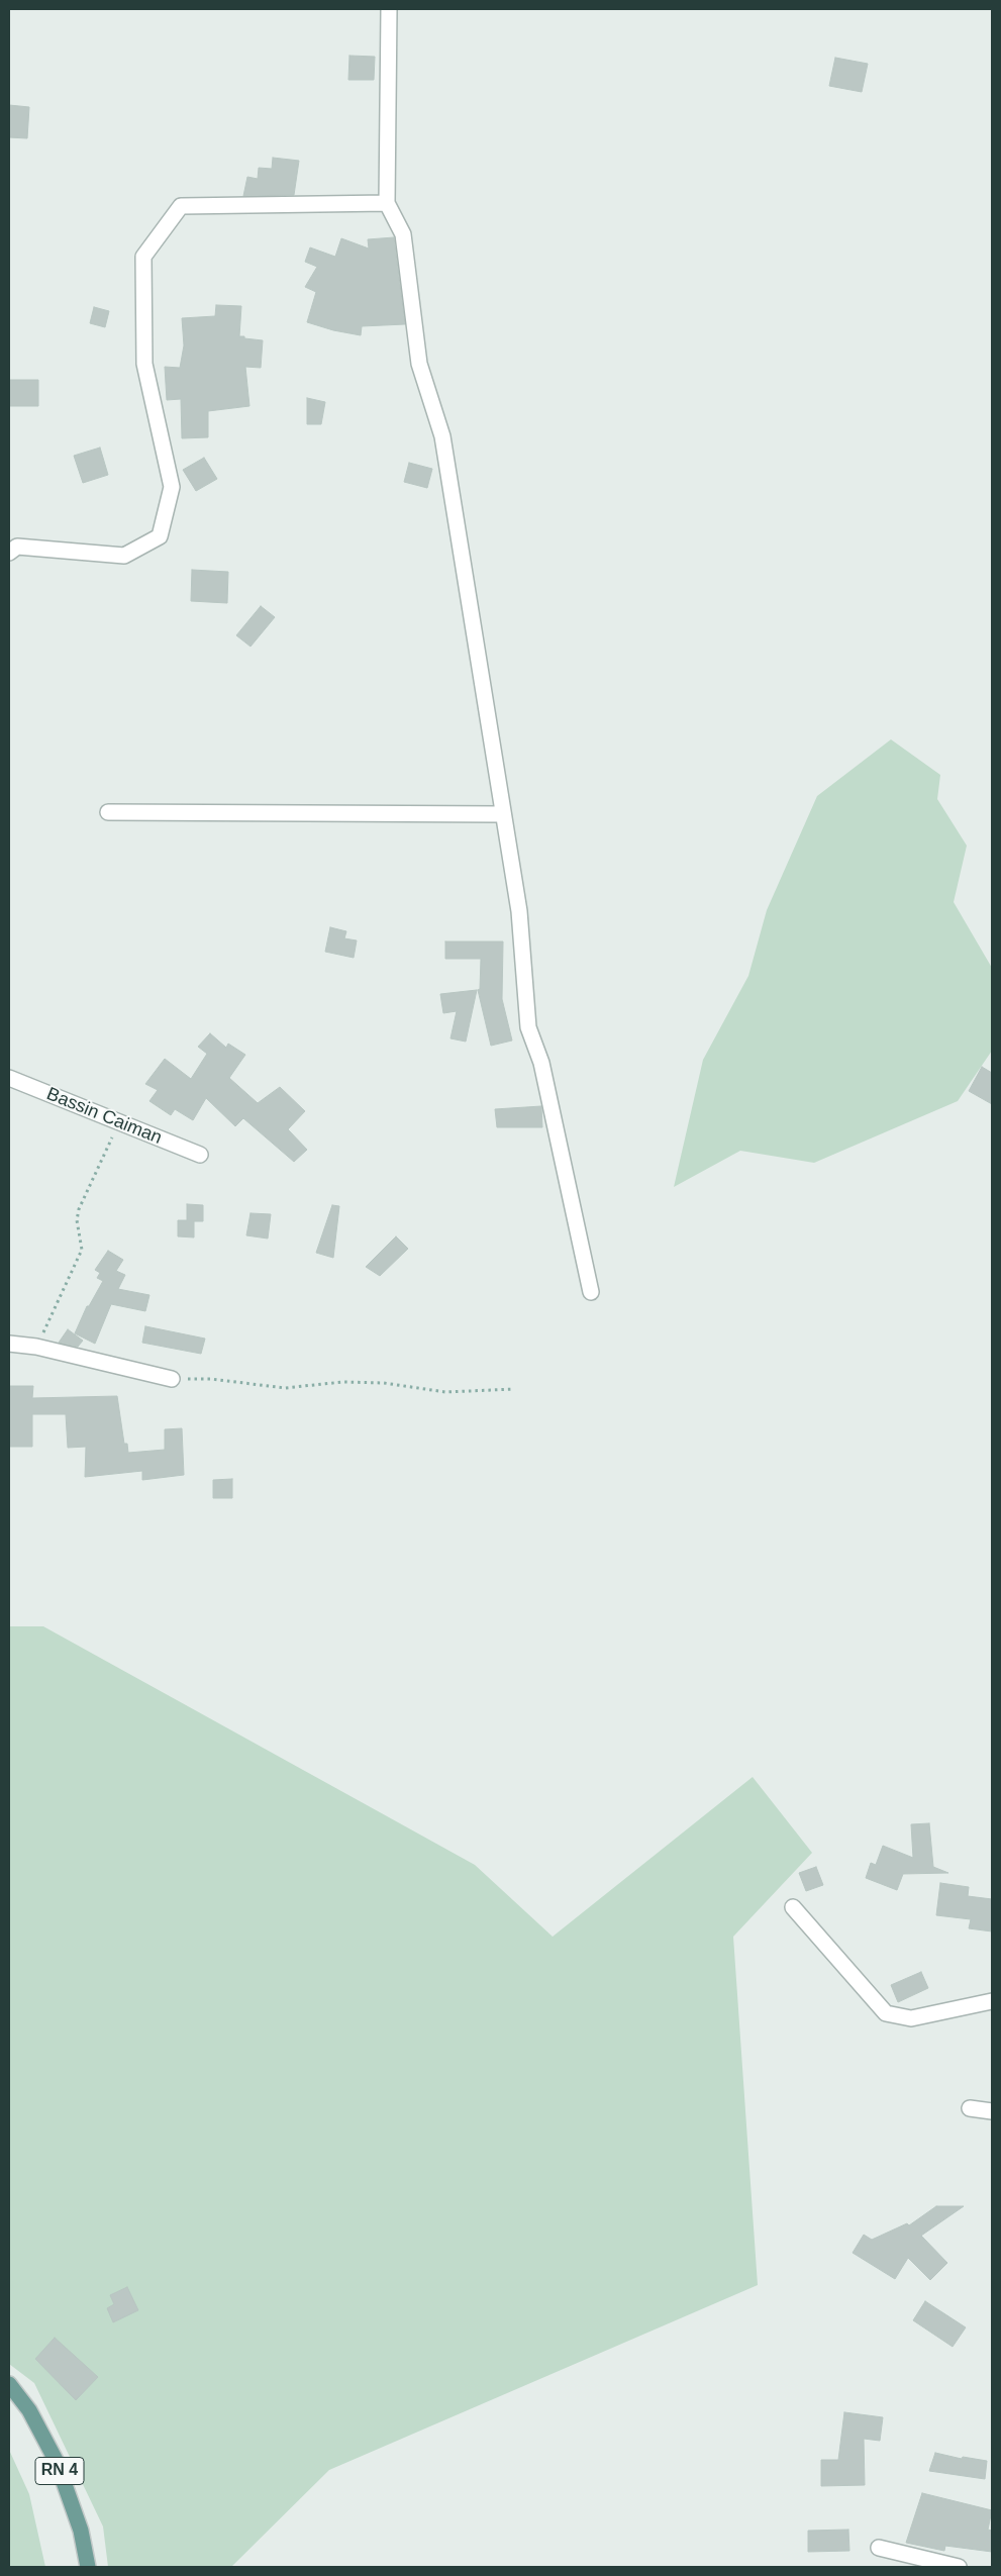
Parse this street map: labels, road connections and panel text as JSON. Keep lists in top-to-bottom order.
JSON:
{
  "streets": {
    "main road": ["RN 4"],
    "street": ["Bassin Caiman"]
  }
}
